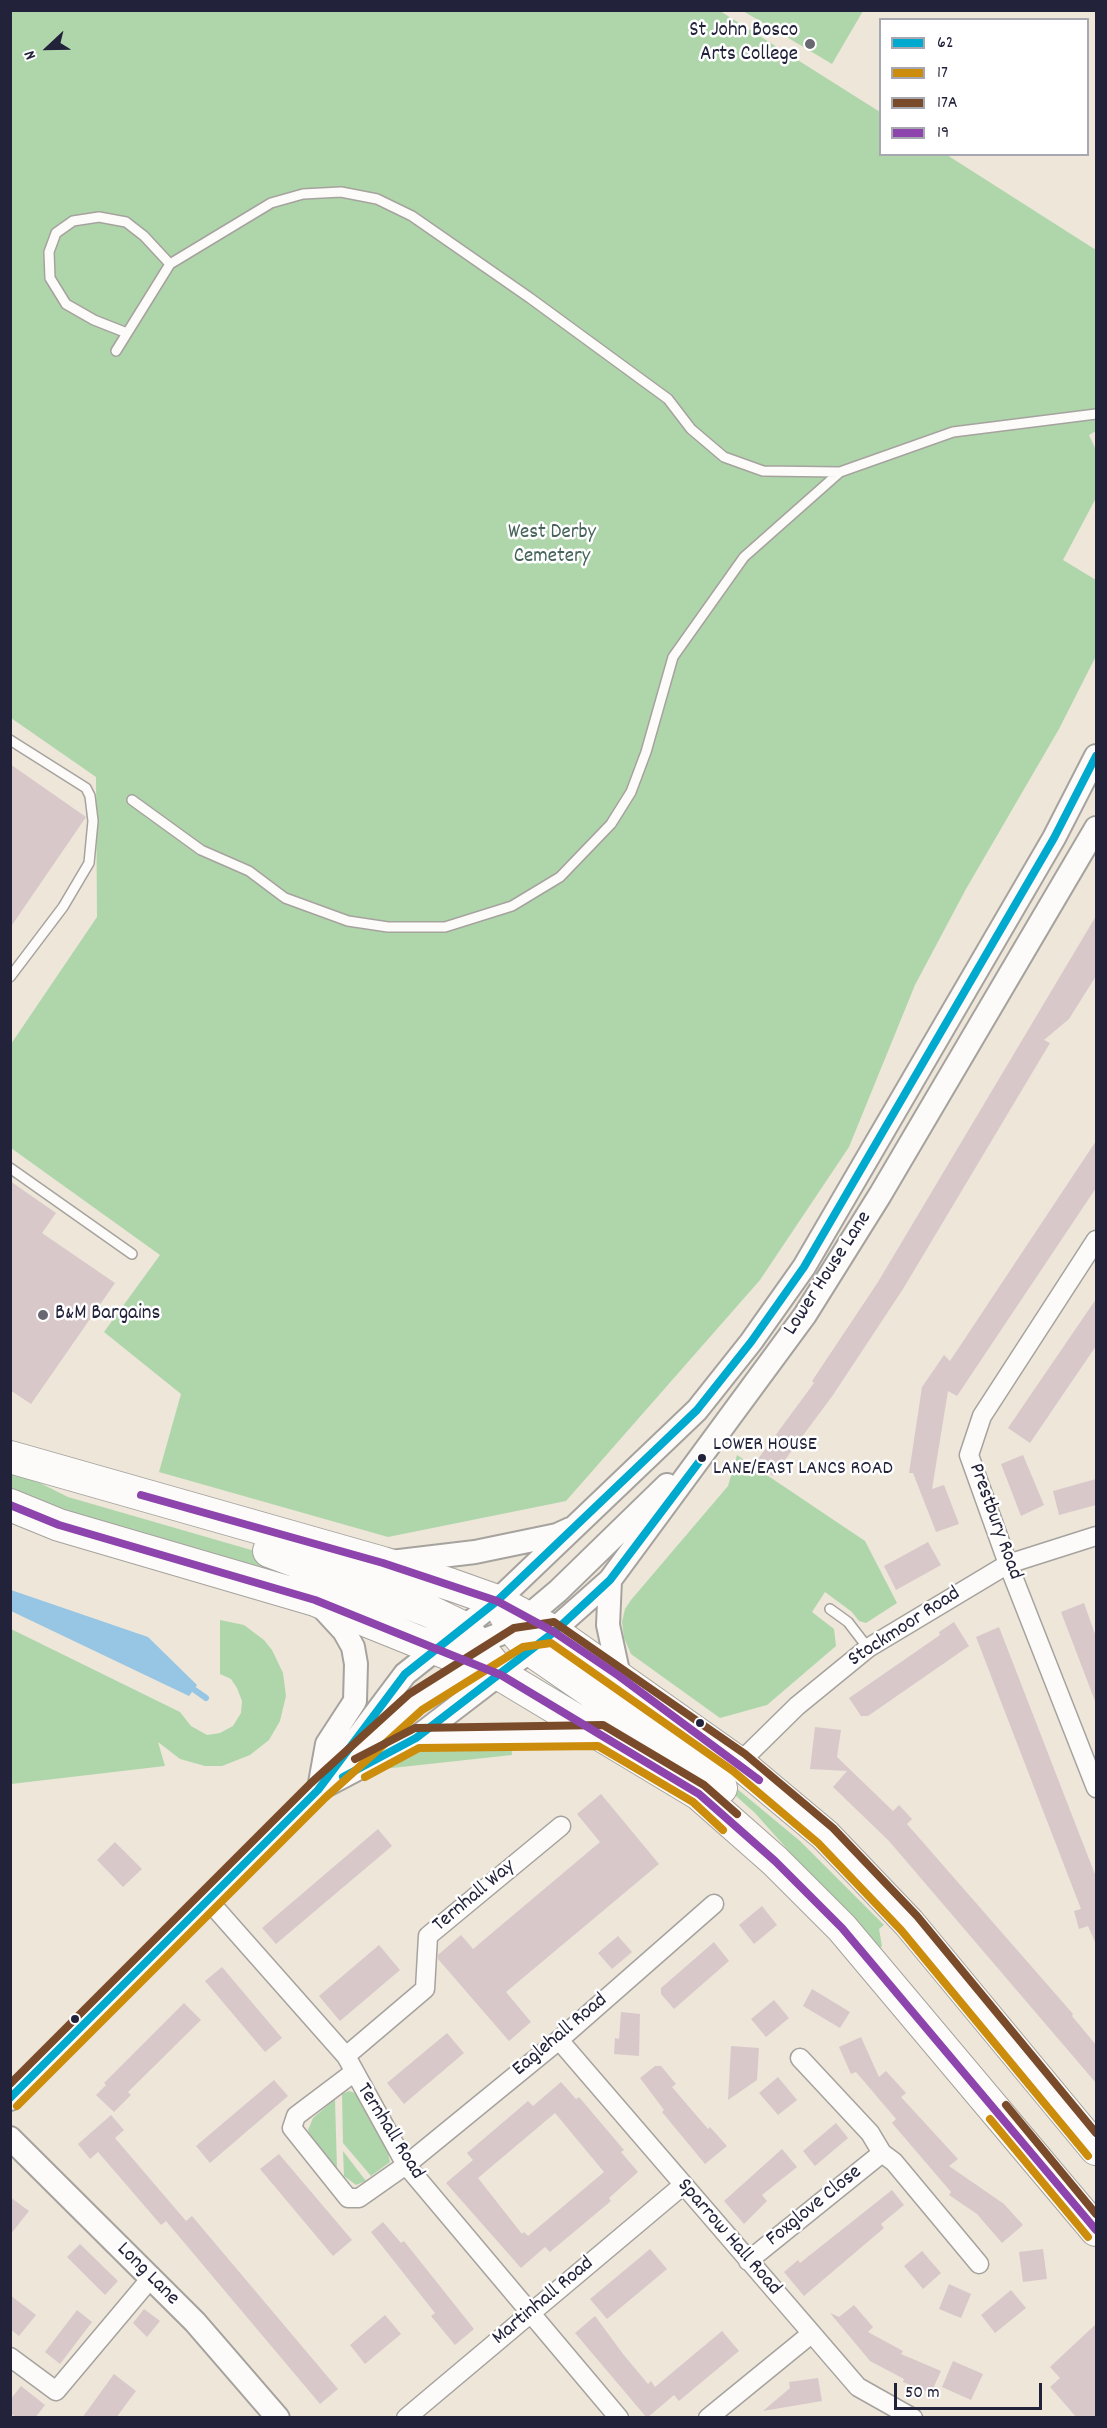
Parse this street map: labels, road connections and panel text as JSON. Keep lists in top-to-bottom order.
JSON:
{
  "streets": {
    "street": [
      "Lower House Lane",
      "Prestbury Road",
      "Stockmoor Road",
      "Ternhall Way",
      "Eaglehall Road",
      "Ternhall Road",
      "Foxglove Close",
      "Sparrow Hall Road",
      "Long Lane",
      "Martinhall Road"
    ]
  },
  "crossings": [
    ["Prestbury Road", "Stockmoor Road"],
    ["Ternhall Way", "Eaglehall Road"],
    ["Ternhall Way", "Ternhall Road"],
    ["Eaglehall Road", "Ternhall Road"],
    ["Eaglehall Road", "Sparrow Hall Road"],
    ["Ternhall Road", "Martinhall Road"],
    ["Foxglove Close", "Sparrow Hall Road"],
    ["Sparrow Hall Road", "Martinhall Road"]
  ],
  "parks": ["West Derby Cemetery"],
  "places": ["St John Bosco Arts College", "B&M Bargains", "LOWER HOUSE LANE/EAST LANCS ROAD"],
  "lines": [
    "transit line 62",
    "transit line 19",
    "transit line 17A",
    "transit line 17"
  ],
  "legend": [
    "62",
    "17",
    "17A",
    "19"
  ],
  "scale_bar": "50 m",
  "north": "left"
}
